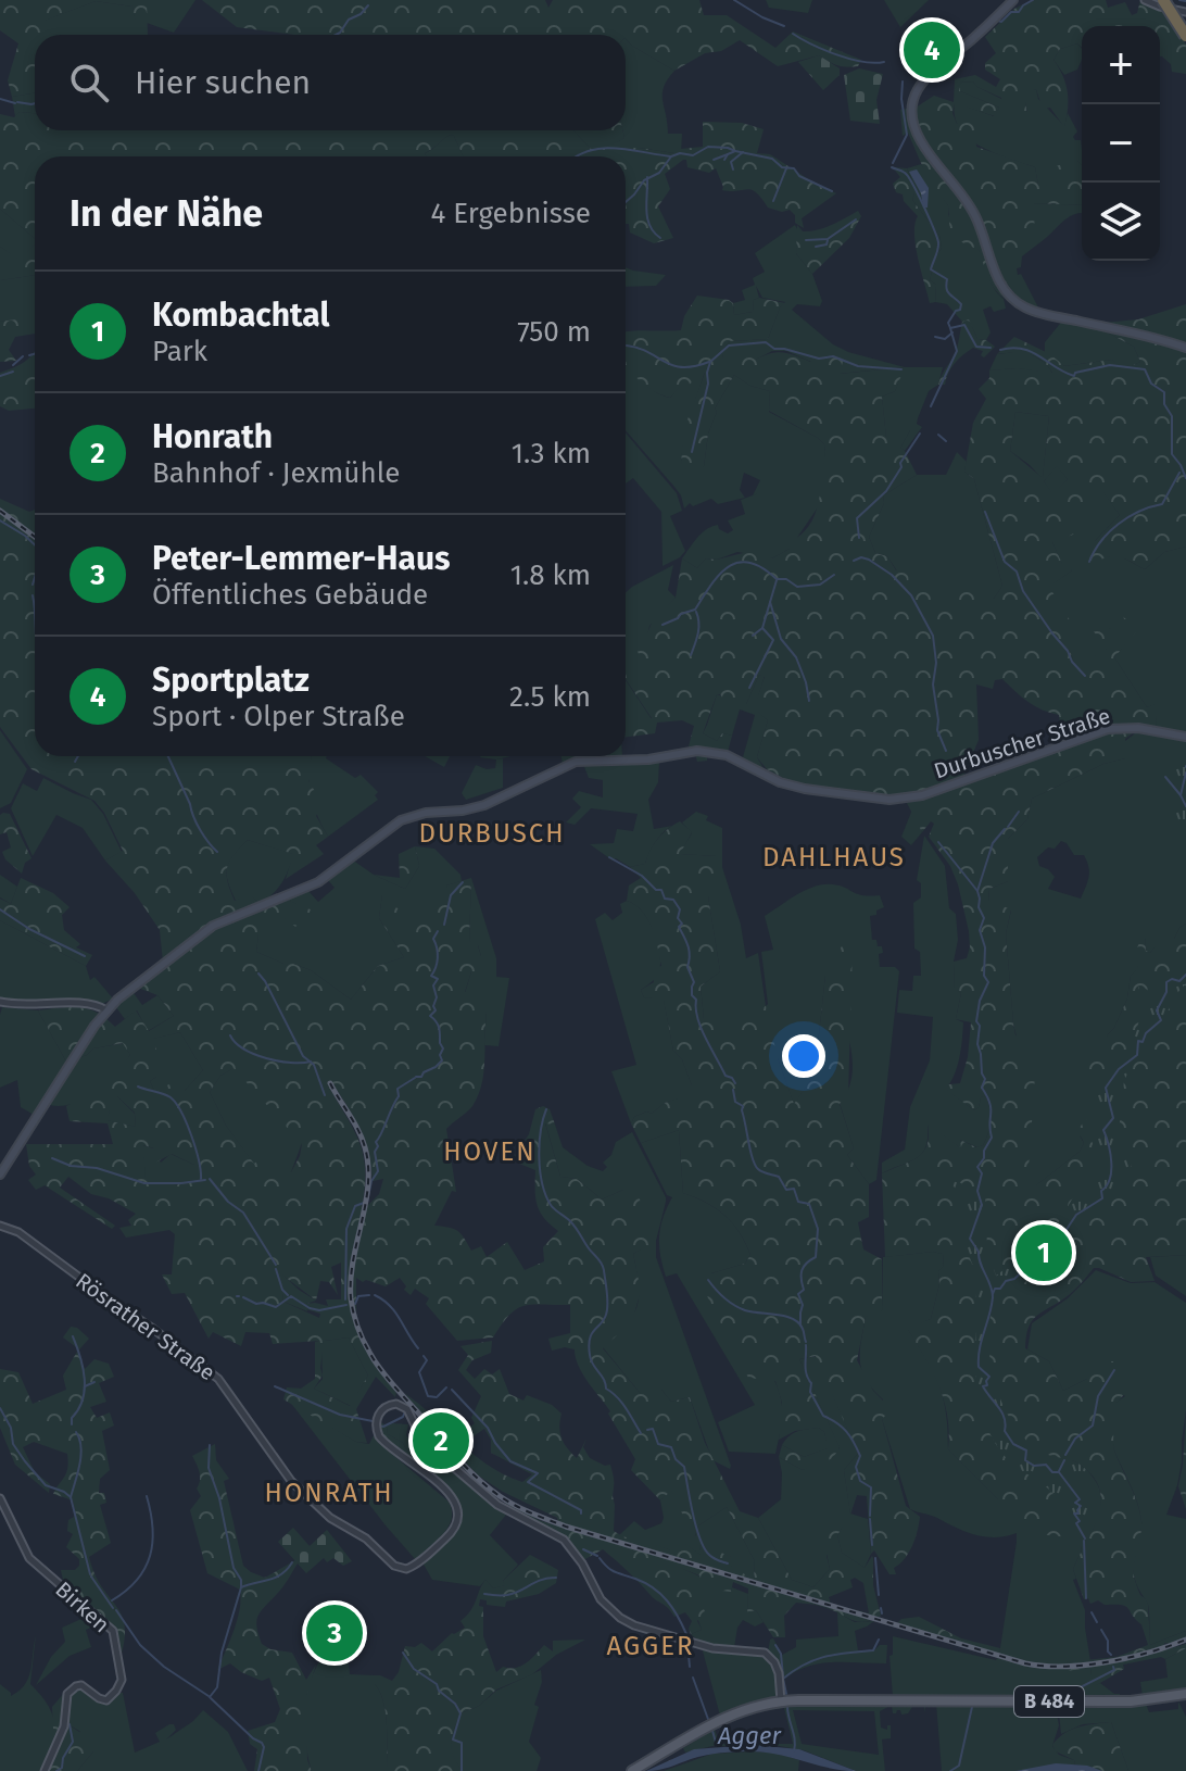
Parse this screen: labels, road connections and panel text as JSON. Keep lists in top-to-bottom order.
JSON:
{
  "streets": {
    "main road": ["Durbuscher Straße", "B 484"],
    "street": ["Rösrather Straße", "Birken"]
  },
  "districts": [
    "DURBUSCH",
    "DAHLHAUS",
    "HOVEN",
    "HONRATH",
    "AGGER"
  ],
  "water": ["Agger"],
  "page": {
    "pins": [
      "4",
      "1",
      "2",
      "3"
    ],
    "map_buttons": ["+", "−"],
    "search": "Hier suchen",
    "heading": ["In der Nähe", "4 Ergebnisse"],
    "list": [
      {
        "mark": "1",
        "name": "Kombachtal",
        "note": "Park",
        "value": "750 m"
      },
      {
        "mark": "2",
        "name": "Honrath",
        "note": "Bahnhof · Jexmühle",
        "value": "1.3 km"
      },
      {
        "mark": "3",
        "name": "Peter-Lemmer-Haus",
        "note": "Öffentliches Gebäude",
        "value": "1.8 km"
      },
      {
        "mark": "4",
        "name": "Sportplatz",
        "note": "Sport · Olper Straße",
        "value": "2.5 km"
      }
    ]
  }
}
